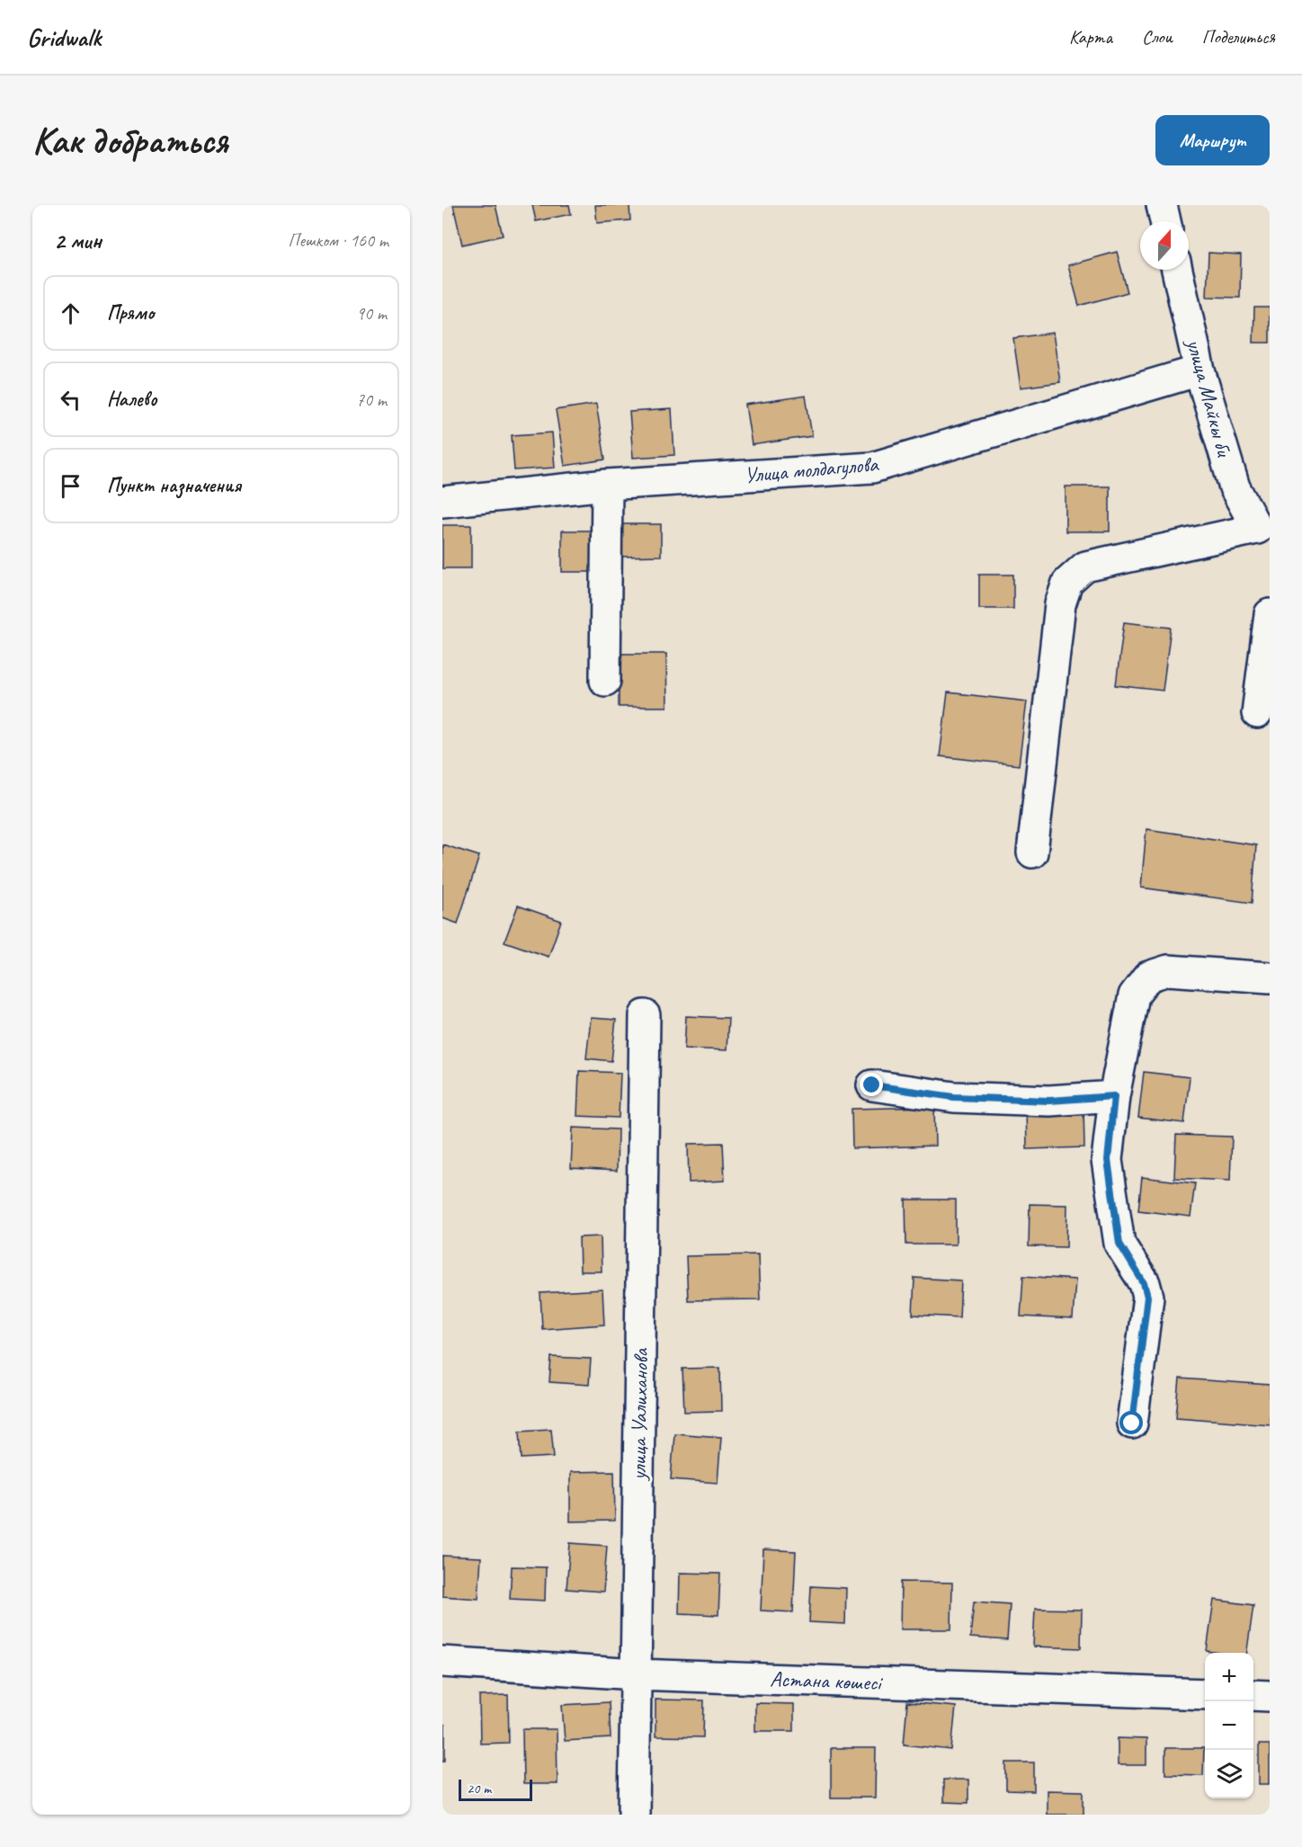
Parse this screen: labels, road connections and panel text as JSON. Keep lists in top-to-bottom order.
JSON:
{
  "streets": {
    "street": [
      "улица Майкы би",
      "Улица молдагулова",
      "улица Уалиханова",
      "Астана көшесі"
    ]
  },
  "crossings": [
    ["улица Майкы би", "Улица молдагулова"],
    ["улица Уалиханова", "Астана көшесі"]
  ],
  "scale_bar": "20 m",
  "north": "top",
  "page": {
    "header": "Gridwalk",
    "nav": ["Карта", "Слои", "Поделиться"],
    "buttons": "Маршрут",
    "title": "Как добраться",
    "heading": ["2 мин", "Пешком · 160 m"],
    "list": [
      ["Прямо", "90 m"],
      ["Налево", "70 m"],
      "Пункт назначения"
    ],
    "map_buttons": ["+", "−"],
    "scale": "20 m"
  }
}
